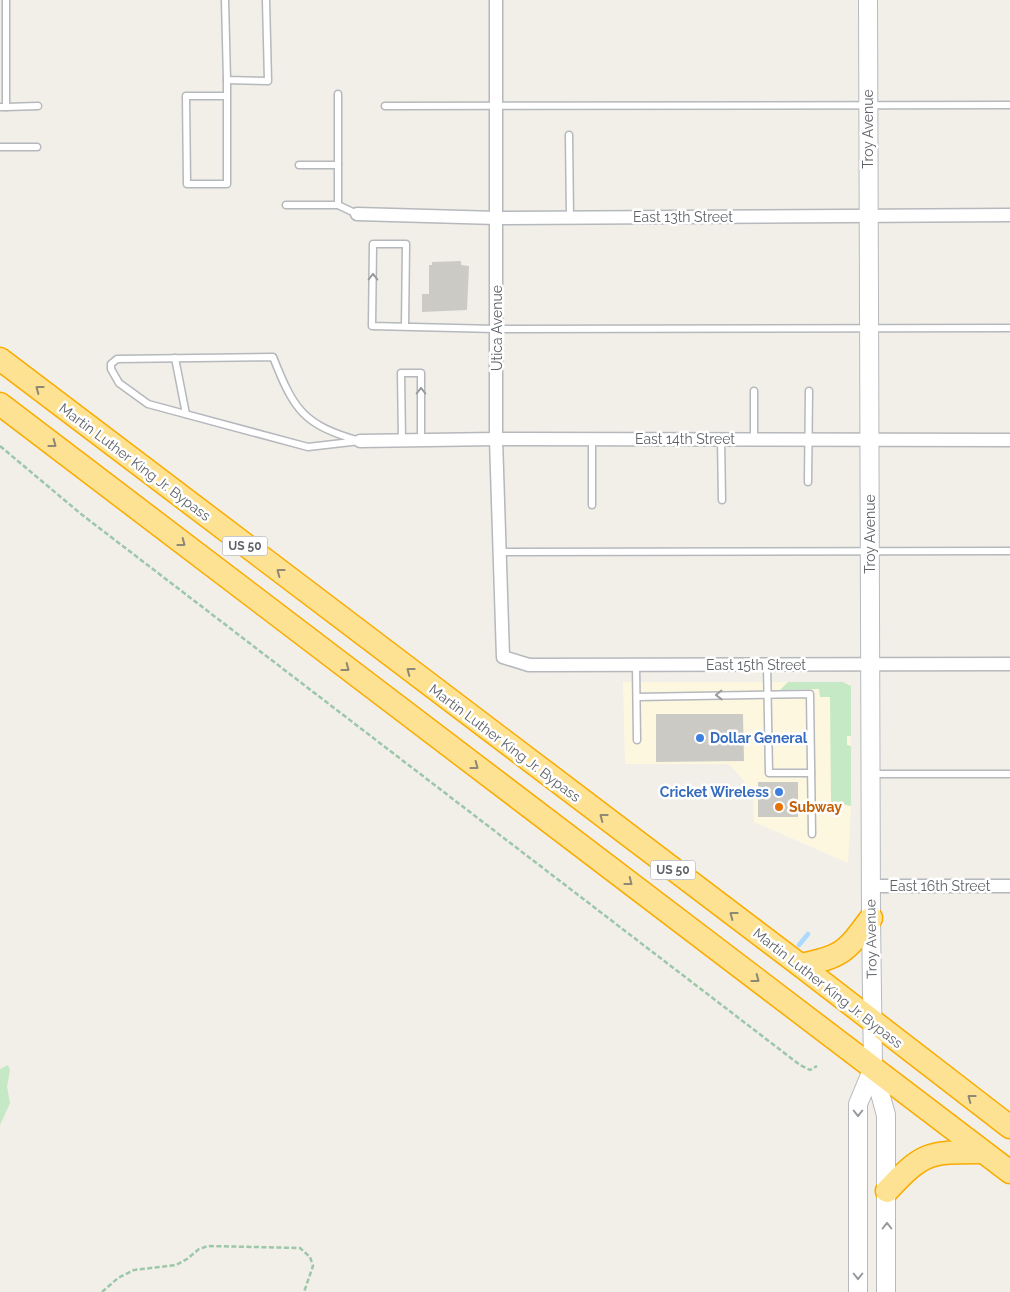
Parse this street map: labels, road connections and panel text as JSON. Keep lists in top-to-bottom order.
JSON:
{
  "streets": {
    "highway": ["Martin Luther King Jr. Bypass", "US 50"],
    "street": [
      "Troy Avenue",
      "East 13th Street",
      "Utica Avenue",
      "East 14th Street",
      "East 15th Street",
      "East 16th Street"
    ]
  },
  "crossings": [
    ["Troy Avenue", "East 13th Street"],
    ["Troy Avenue", "East 14th Street"],
    ["Troy Avenue", "Martin Luther King Jr. Bypass"],
    ["Troy Avenue", "US 50"],
    ["Troy Avenue", "East 15th Street"],
    ["Troy Avenue", "East 16th Street"],
    ["East 13th Street", "Utica Avenue"],
    ["Utica Avenue", "East 14th Street"],
    ["Utica Avenue", "East 15th Street"]
  ],
  "places": ["Dollar General", "Cricket Wireless", "Subway"]
}
